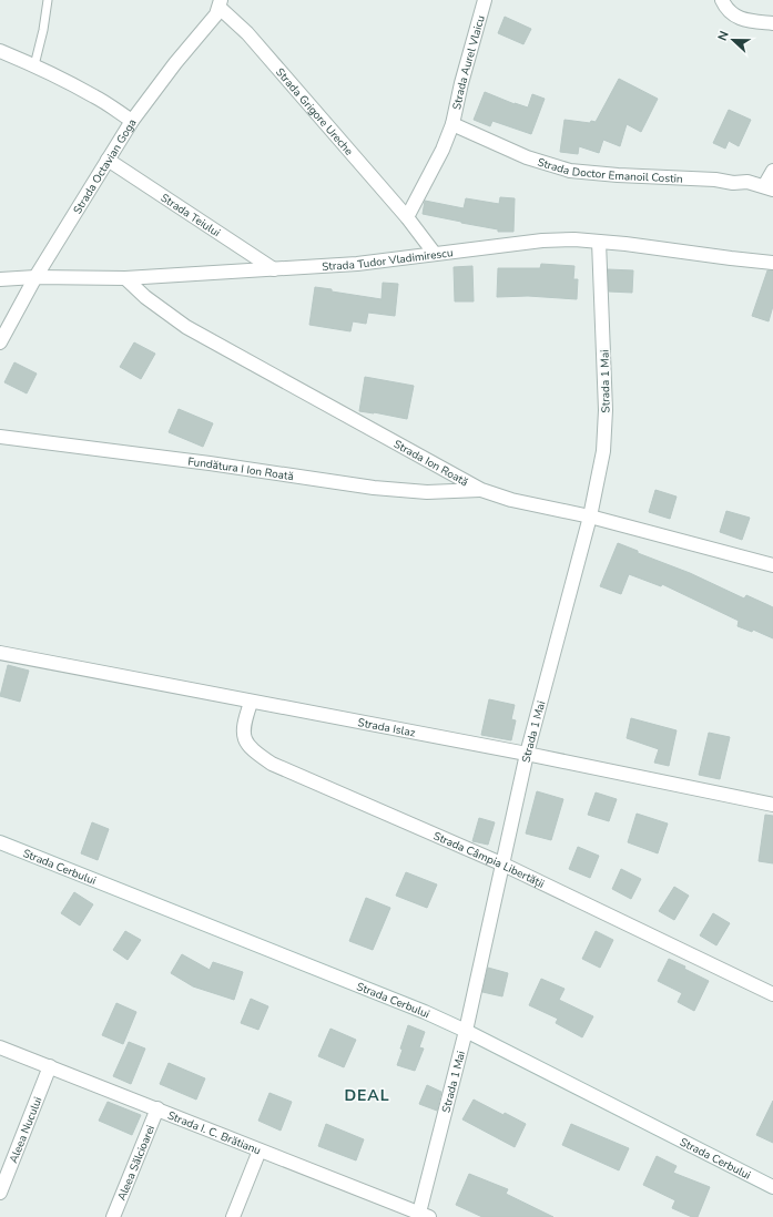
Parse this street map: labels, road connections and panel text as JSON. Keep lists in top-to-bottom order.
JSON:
{
  "streets": {
    "street": [
      "Strada Aurel Vlaicu",
      "Strada Grigore Ureche",
      "Strada Octavian Goga",
      "Strada Doctor Emanoil Costin",
      "Strada Teiului",
      "Strada Tudor Vladimirescu",
      "Strada 1 Mai",
      "Strada Ion Roată",
      "Fundătura I Ion Roată",
      "Strada Islaz",
      "Strada Câmpia Libertății",
      "Strada Cerbului",
      "Aleea Nucului",
      "Strada I. C. Brătianu",
      "Aleea Sălcioarei"
    ]
  },
  "crossings": [
    ["Strada Aurel Vlaicu", "Strada Doctor Emanoil Costin"],
    ["Strada Grigore Ureche", "Strada Octavian Goga"],
    ["Strada Grigore Ureche", "Strada Tudor Vladimirescu"],
    ["Strada Octavian Goga", "Strada Teiului"],
    ["Strada Octavian Goga", "Strada Tudor Vladimirescu"],
    ["Strada Teiului", "Strada Tudor Vladimirescu"],
    ["Strada Tudor Vladimirescu", "Strada 1 Mai"],
    ["Strada Tudor Vladimirescu", "Strada Ion Roată"],
    ["Strada 1 Mai", "Strada Ion Roată"],
    ["Strada 1 Mai", "Strada Islaz"],
    ["Strada 1 Mai", "Strada Câmpia Libertății"],
    ["Strada 1 Mai", "Strada Cerbului"],
    ["Strada 1 Mai", "Strada I. C. Brătianu"],
    ["Strada Ion Roată", "Fundătura I Ion Roată"],
    ["Strada Islaz", "Strada Câmpia Libertății"],
    ["Aleea Nucului", "Strada I. C. Brătianu"],
    ["Strada I. C. Brătianu", "Aleea Sălcioarei"]
  ],
  "districts": ["DEAL"],
  "north": "left"
}
